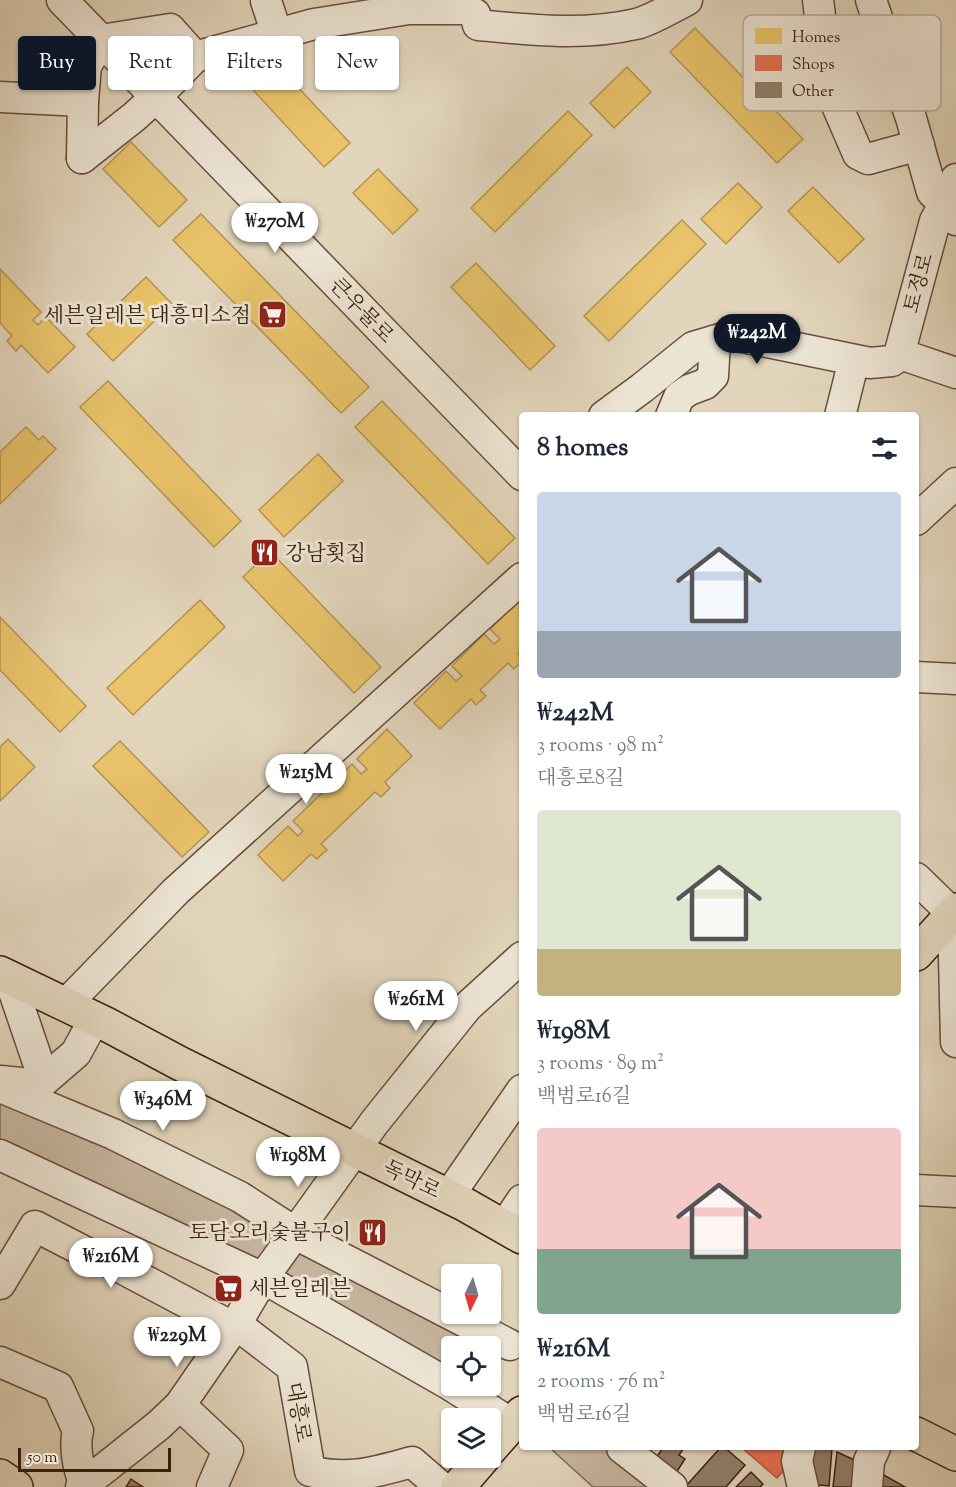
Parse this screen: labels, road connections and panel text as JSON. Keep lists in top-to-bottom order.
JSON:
{
  "streets": {
    "main road": ["독막로"],
    "street": ["토정로", "큰우물로", "대흥로"]
  },
  "places": {
    "supermarket": ["세븐일레븐 대흥미소점", "세븐일레븐"],
    "restaurant": ["강남횟집", "토담오리숯불구이"]
  },
  "legend": ["Homes", "Shops", "Other"],
  "scale_bar": "50 m",
  "north": "bottom",
  "page": {
    "chip": [
      "Buy",
      "Rent",
      "Filters",
      "New"
    ],
    "price": [
      "₩270M",
      "₩242M",
      "₩215M",
      "₩261M",
      "₩346M",
      "₩198M",
      "₩216M",
      "₩229M"
    ],
    "heading": "8 homes",
    "list": [
      {
        "name": "₩242M",
        "note": "3 rooms · 98 m² · 대흥로8길"
      },
      {
        "name": "₩198M",
        "note": "3 rooms · 89 m² · 백범로16길"
      },
      {
        "name": "₩216M",
        "note": "2 rooms · 76 m² · 백범로16길"
      }
    ],
    "scale": "50 m"
  }
}
